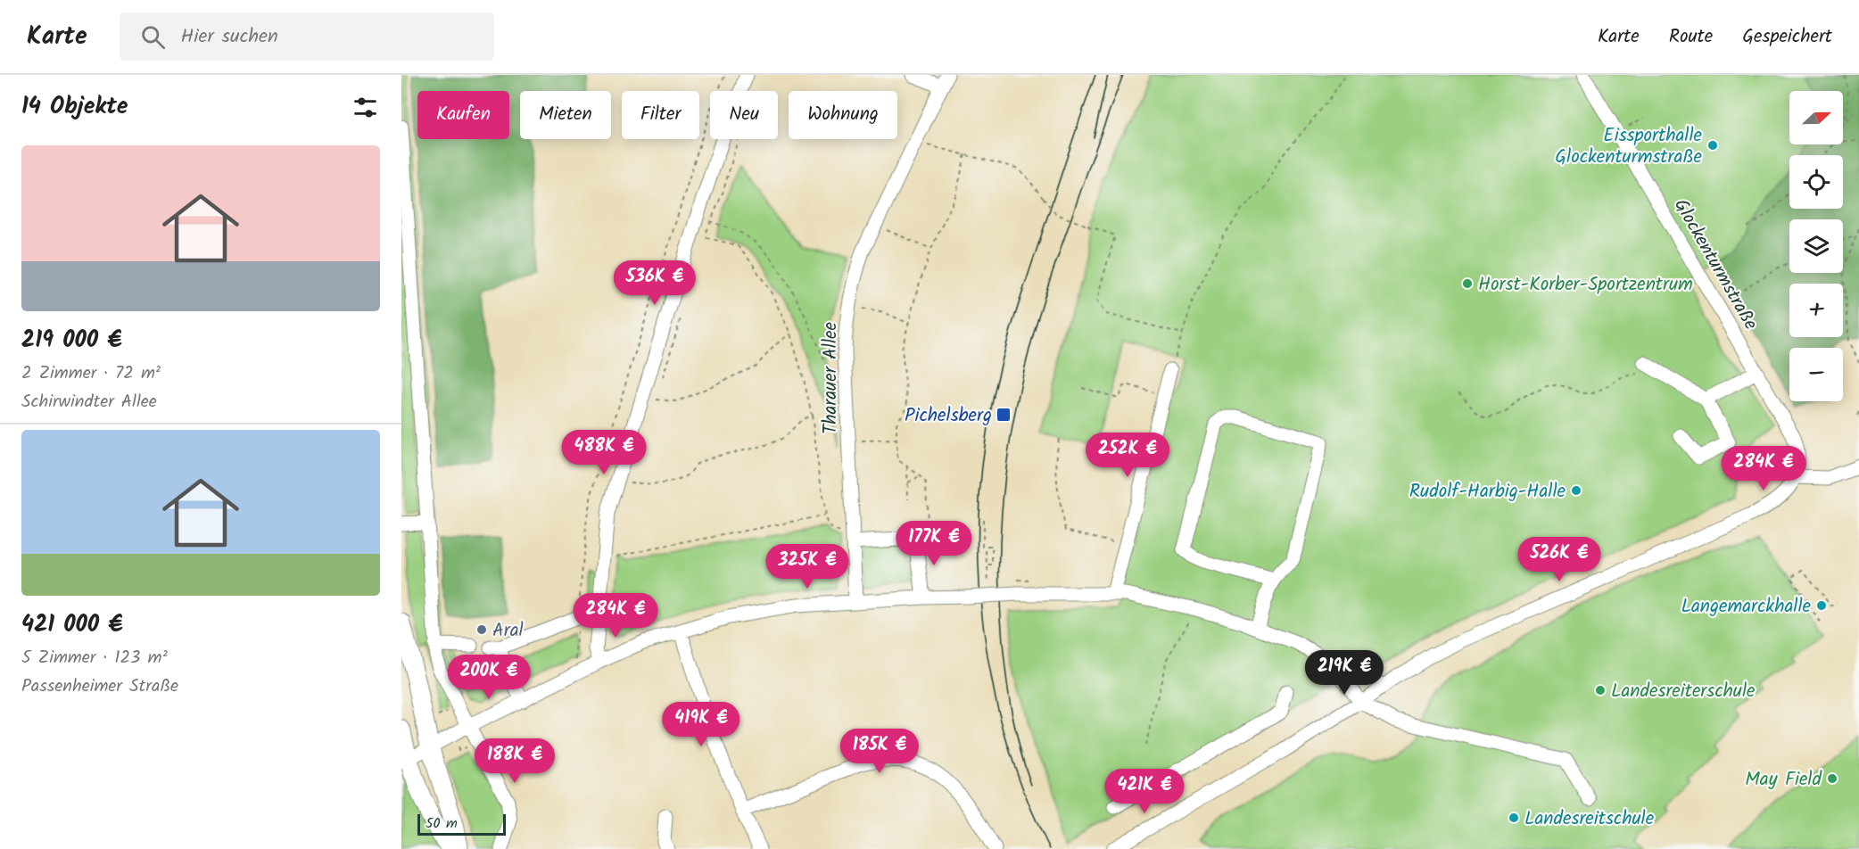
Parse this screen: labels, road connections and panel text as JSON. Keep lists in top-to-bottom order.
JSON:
{
  "streets": {
    "street": ["Glockenturmstraße", "Tharauer Allee"]
  },
  "places": {
    "other": [
      "Eissporthalle Glockenturmstraße",
      "Horst-Korber-Sportzentrum",
      "Rudolf-Harbig-Halle",
      "Langemarckhalle",
      "Aral",
      "Landesreiterschule",
      "May Field",
      "Landesreitschule"
    ],
    "transit": ["Pichelsberg"]
  },
  "scale_bar": "50 m",
  "north": "right",
  "page": {
    "header": "Karte",
    "search": "Hier suchen",
    "nav": ["Karte", "Route", "Gespeichert"],
    "heading": "14 Objekte",
    "map_buttons": ["+", "−"],
    "chip": [
      "Kaufen",
      "Mieten",
      "Filter",
      "Neu",
      "Wohnung"
    ],
    "list": [
      {
        "name": "219 000 €",
        "note": "2 Zimmer · 72 m² · Schirwindter Allee"
      },
      {
        "name": "421 000 €",
        "note": "5 Zimmer · 123 m² · Passenheimer Straße"
      }
    ],
    "price": [
      "536K €",
      "488K €",
      "252K €",
      "284K €",
      "177K €",
      "526K €",
      "325K €",
      "284K €",
      "219K €",
      "200K €",
      "419K €",
      "185K €",
      "188K €",
      "421K €"
    ],
    "scale": "50 m"
  }
}
